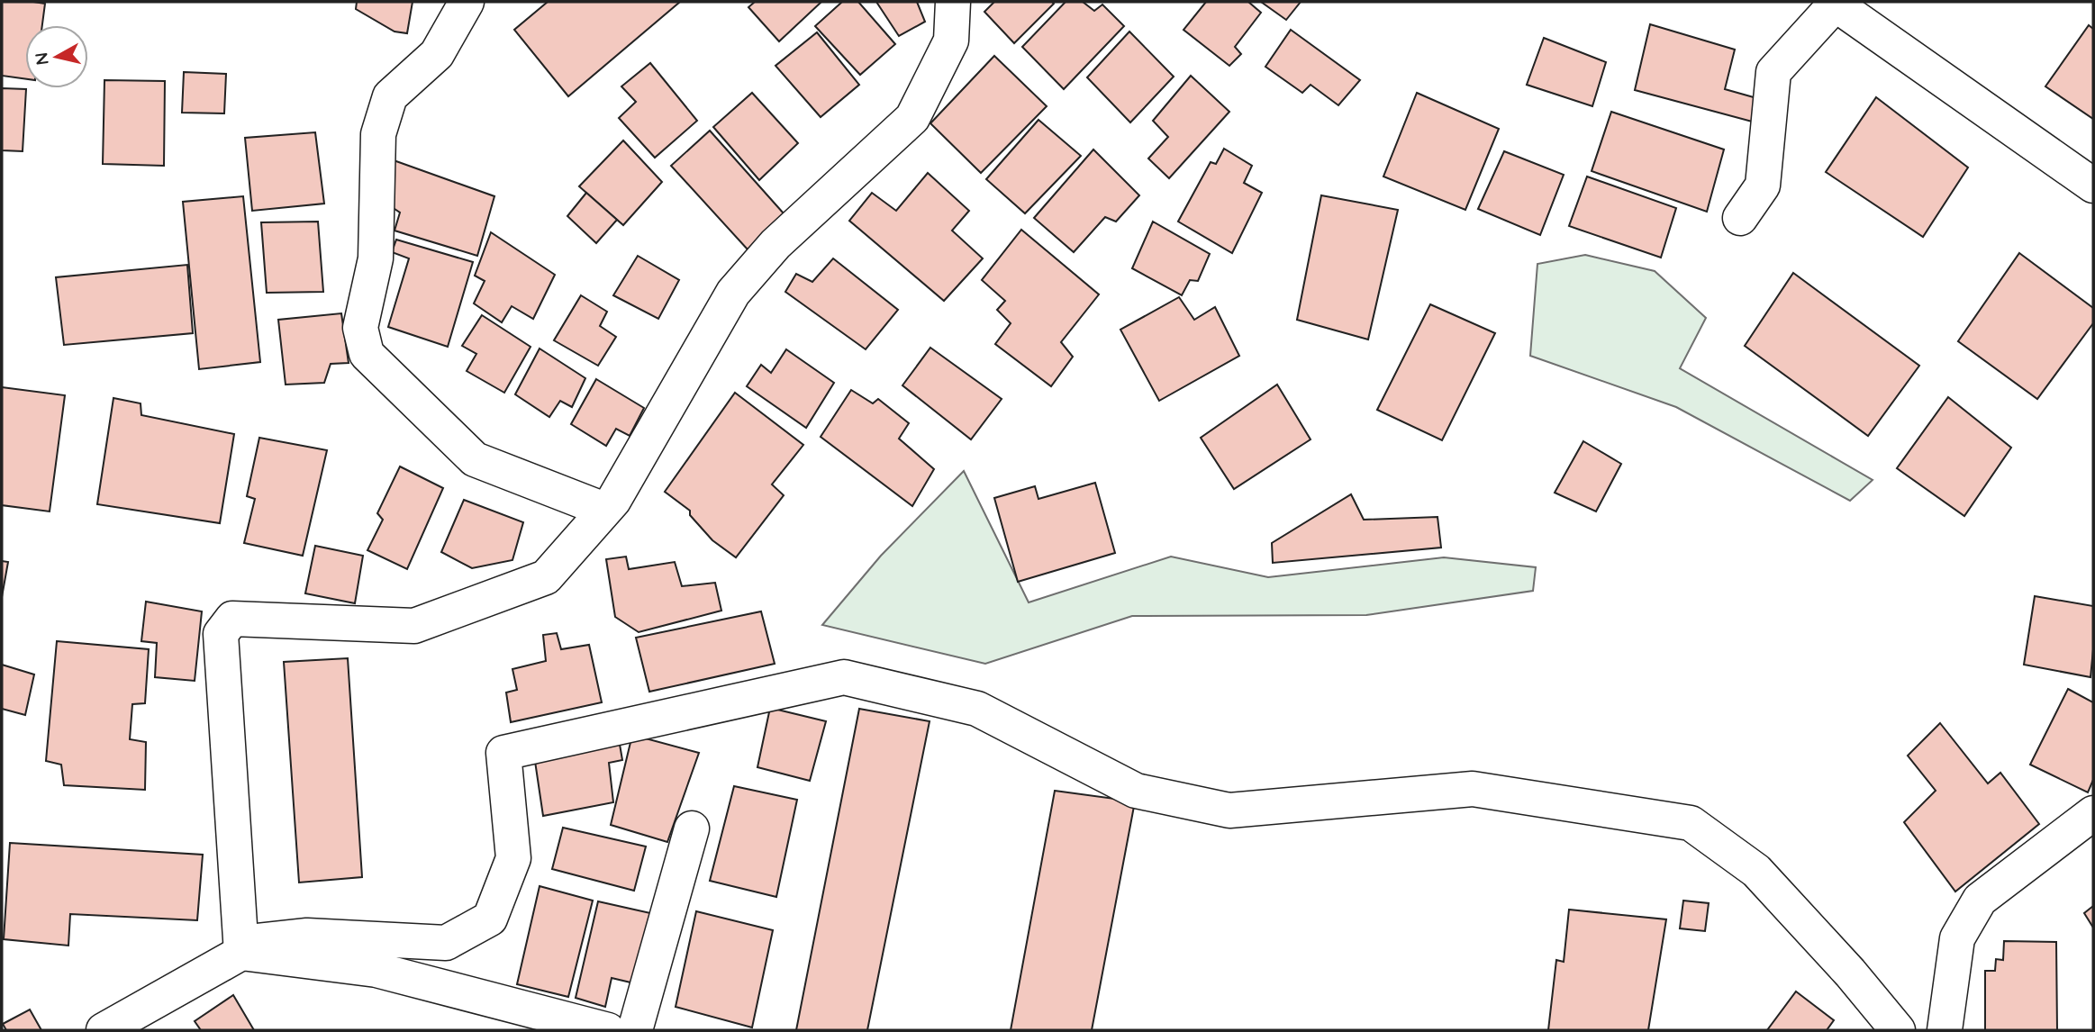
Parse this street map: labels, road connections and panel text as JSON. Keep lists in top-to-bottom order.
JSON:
{
  "north": "left"
}
